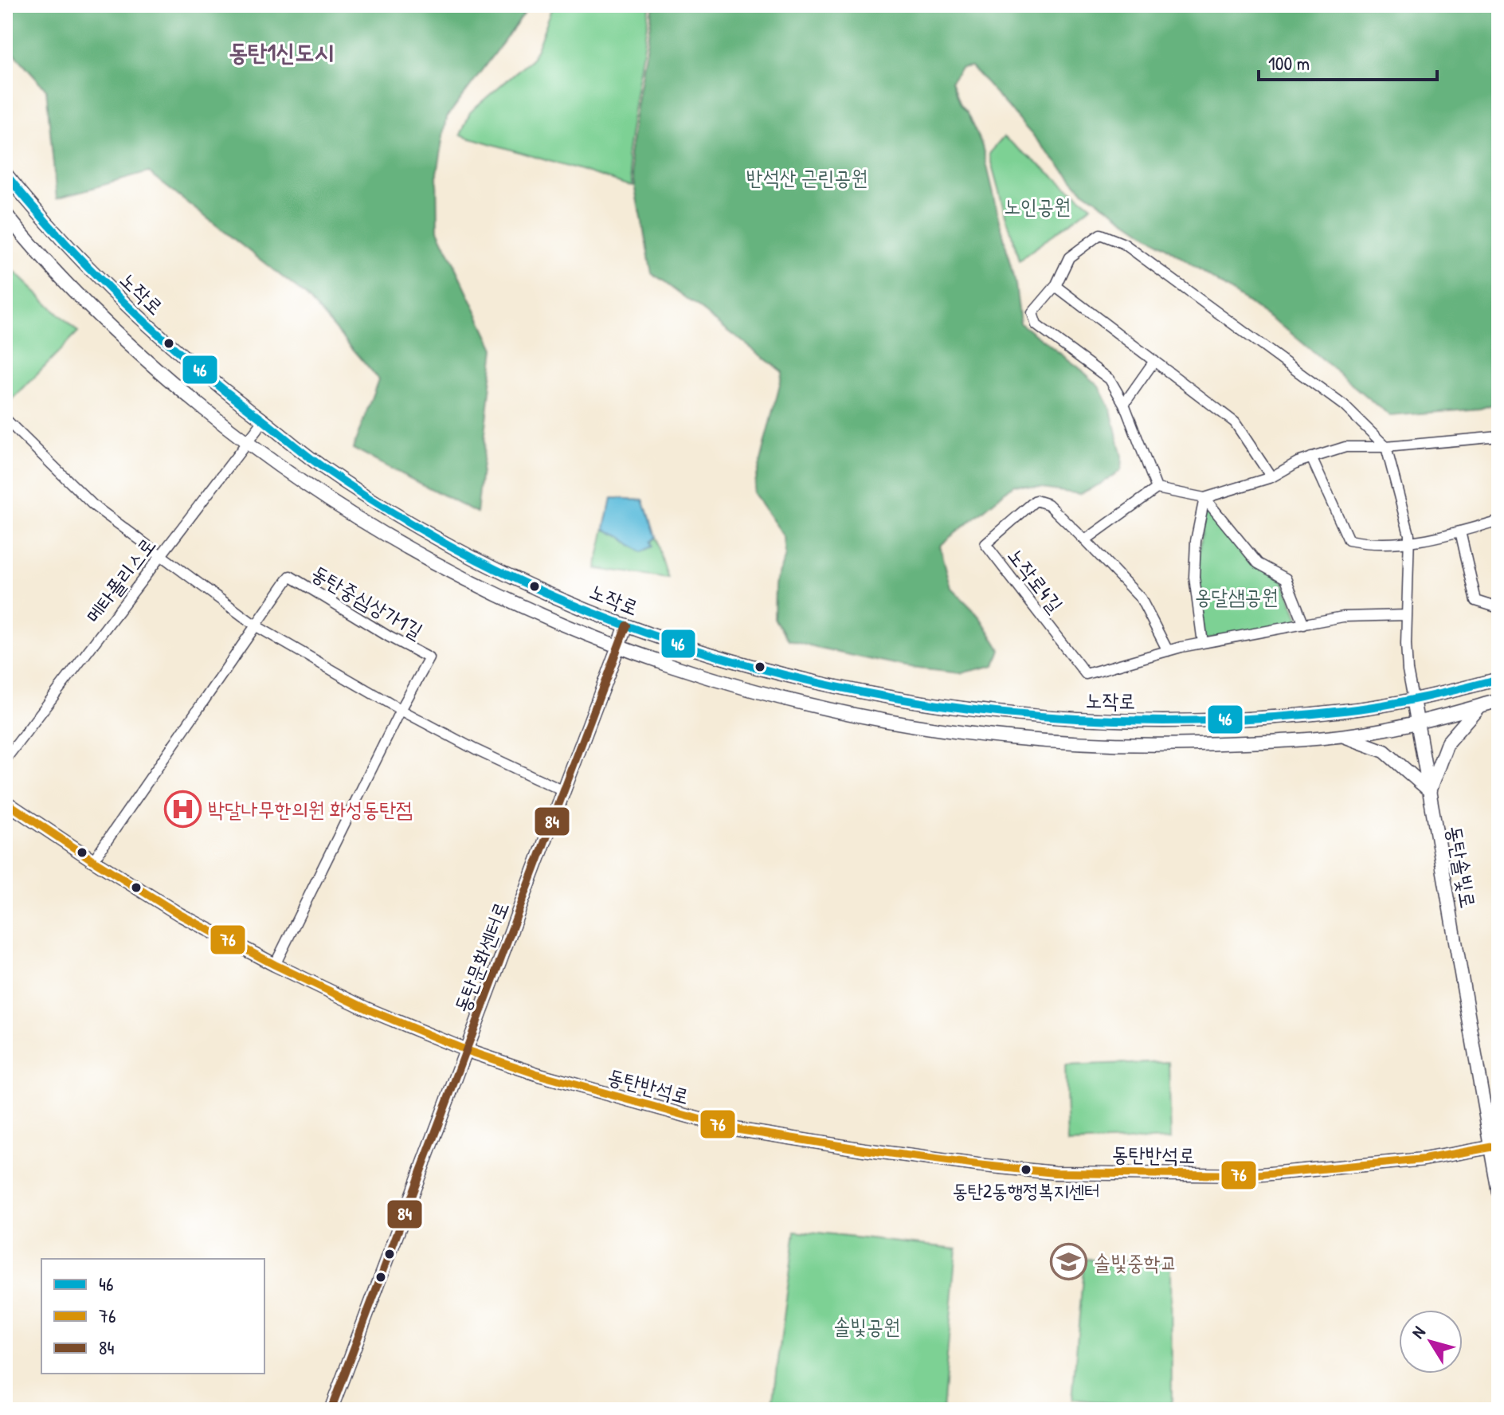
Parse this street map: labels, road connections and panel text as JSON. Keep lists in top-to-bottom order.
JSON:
{
  "streets": {
    "street": [
      "노작로",
      "메타폴리스로",
      "노작로4길",
      "동탄중심상가1길",
      "동탄솔빛로",
      "동탄문화센터로",
      "동탄반석로"
    ]
  },
  "crossings": [
    ["노작로", "메타폴리스로"],
    ["노작로", "동탄솔빛로"],
    ["노작로", "동탄문화센터로"],
    ["동탄중심상가1길", "동탄반석로"],
    ["동탄솔빛로", "동탄반석로"],
    ["동탄문화센터로", "동탄반석로"]
  ],
  "districts": ["동탄1신도시"],
  "parks": [
    "반석산 근린공원",
    "노인공원",
    "옹달샘공원",
    "솔빛공원"
  ],
  "places": {
    "hospital": ["박달나무한의원 화성동탄점"],
    "other": ["동탄2동행정복지센터"],
    "school or university": ["솔빛중학교"]
  },
  "lines": ["transit line 46", "transit line 84", "transit line 76"],
  "legend": ["46", "76", "84"],
  "scale_bar": "100 m",
  "north": "top left"
}
